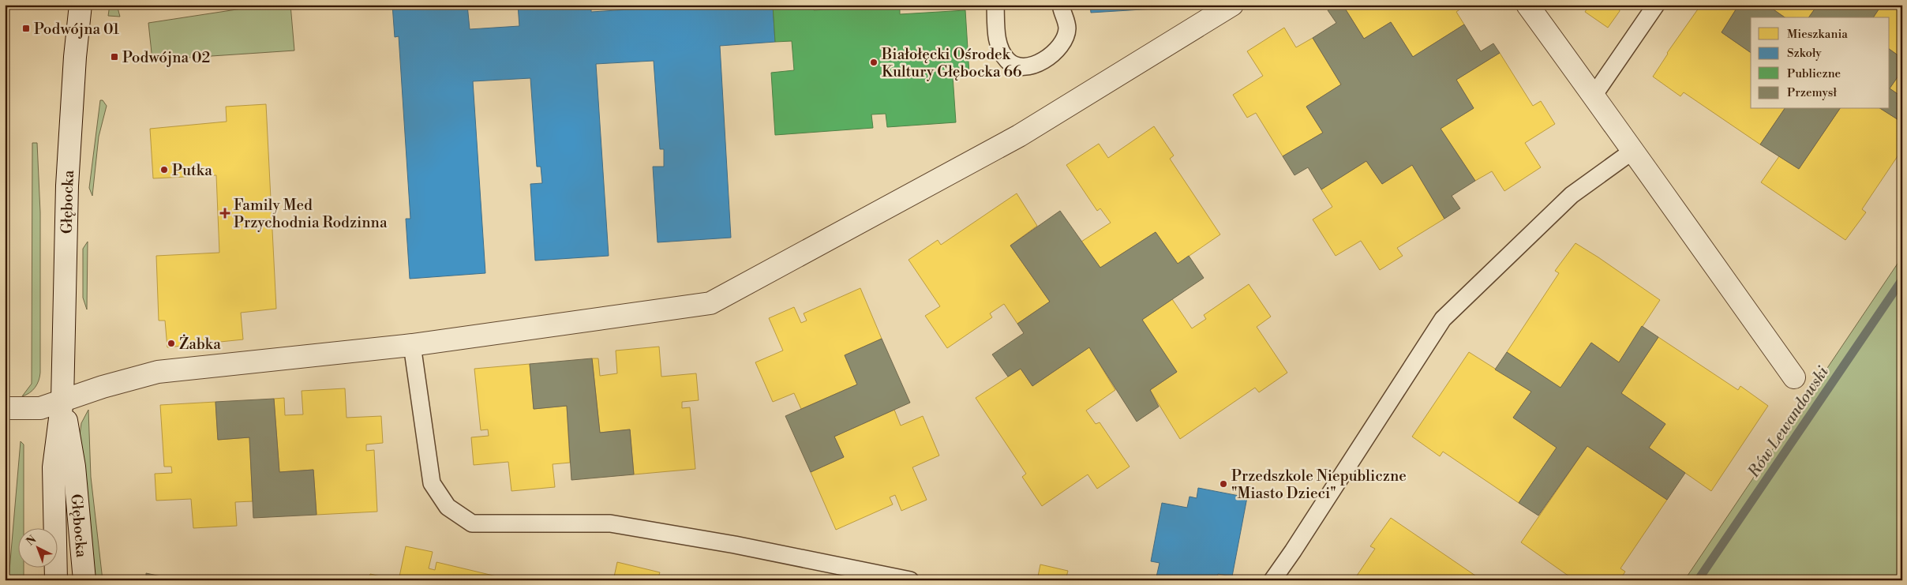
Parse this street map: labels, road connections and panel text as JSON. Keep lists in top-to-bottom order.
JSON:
{
  "streets": {
    "street": ["Głębocka"]
  },
  "water": ["Rów Lewandowski"],
  "places": {
    "transit": ["Podwójna 01", "Podwójna 02"],
    "other": [
      "Białołęcki Ośrodek Kultury Głębocka 66",
      "Putka",
      "Żabka",
      "Przedszkole Niepubliczne \"Miasto Dzieci\""
    ],
    "health": ["Family Med Przychodnia Rodzinna"]
  },
  "legend": [
    "Mieszkania",
    "Szkoły",
    "Publiczne",
    "Przemysł"
  ],
  "north": "top left"
}
